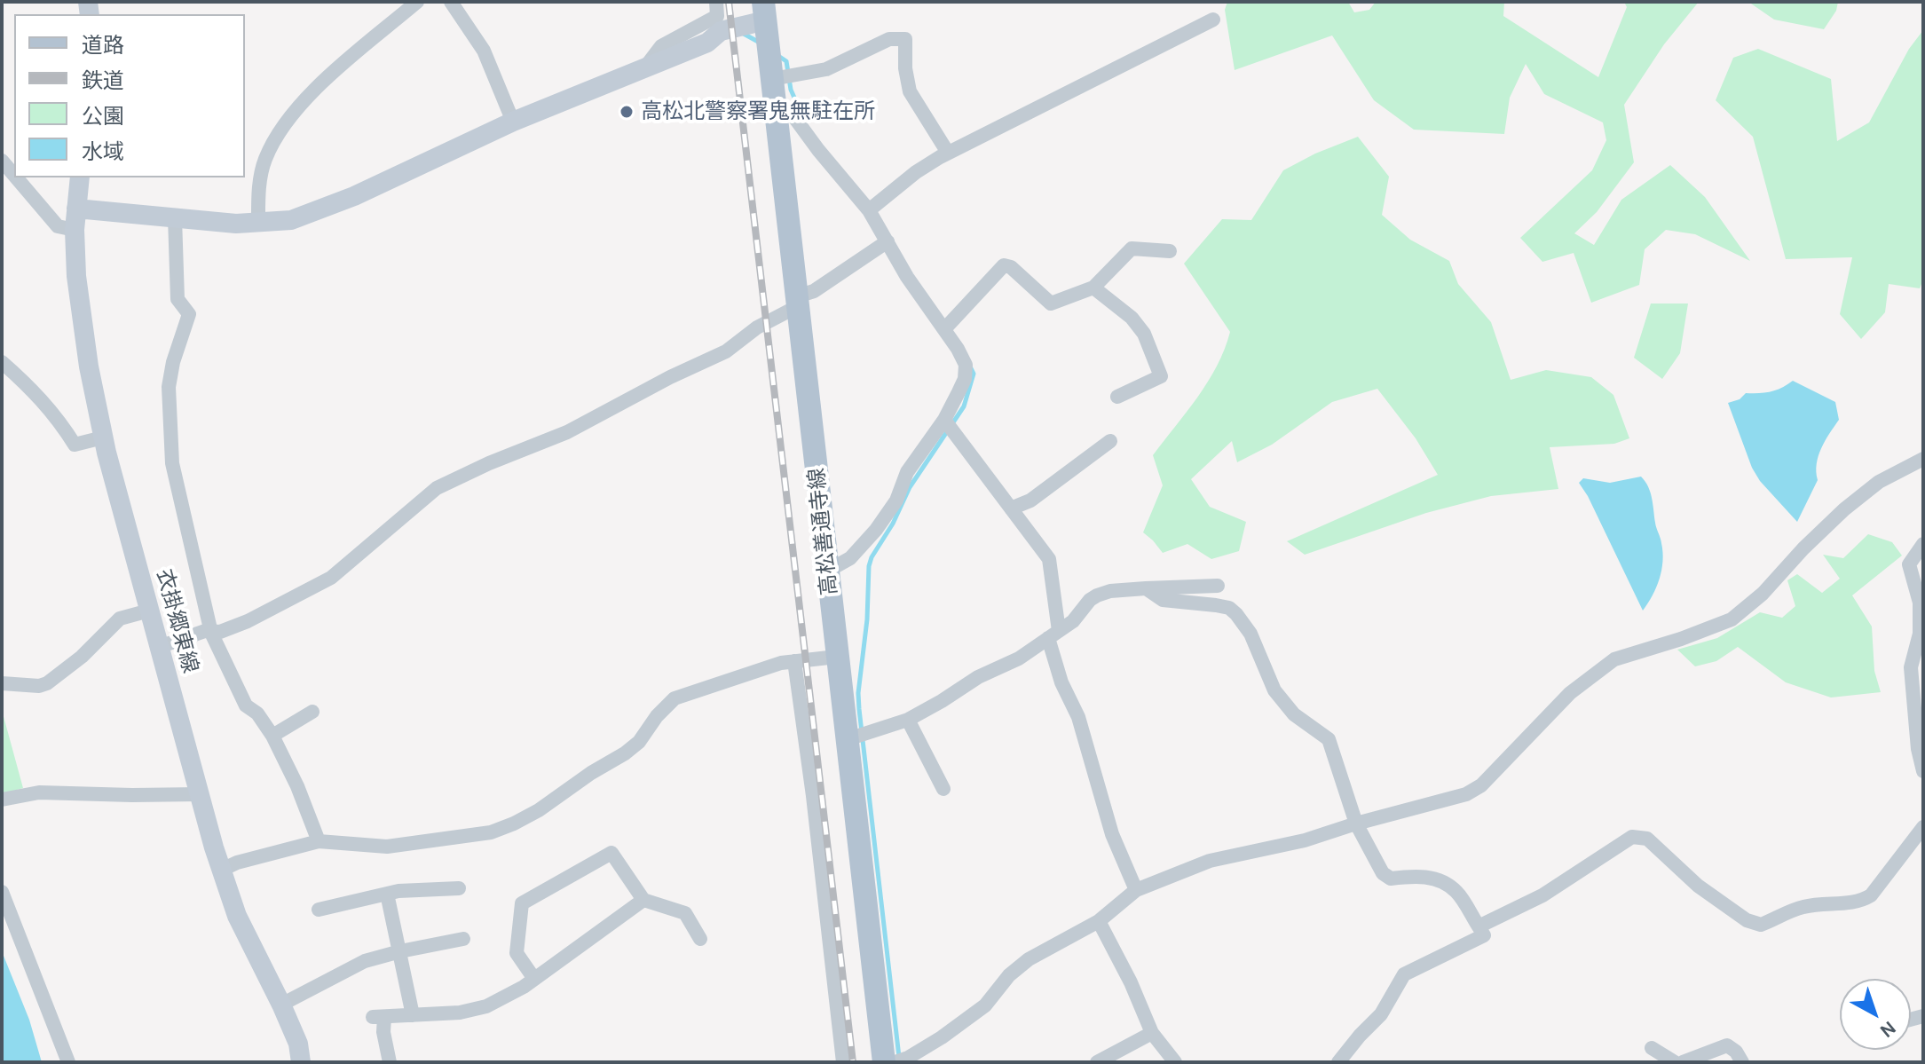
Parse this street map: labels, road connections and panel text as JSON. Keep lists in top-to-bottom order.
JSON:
{
  "streets": {
    "main road": ["高松善通寺線", "衣掛郷東線"]
  },
  "places": ["高松北警察署鬼無駐在所"],
  "legend": [
    "道路",
    "鉄道",
    "公園",
    "水域"
  ],
  "north": "bottom right"
}
